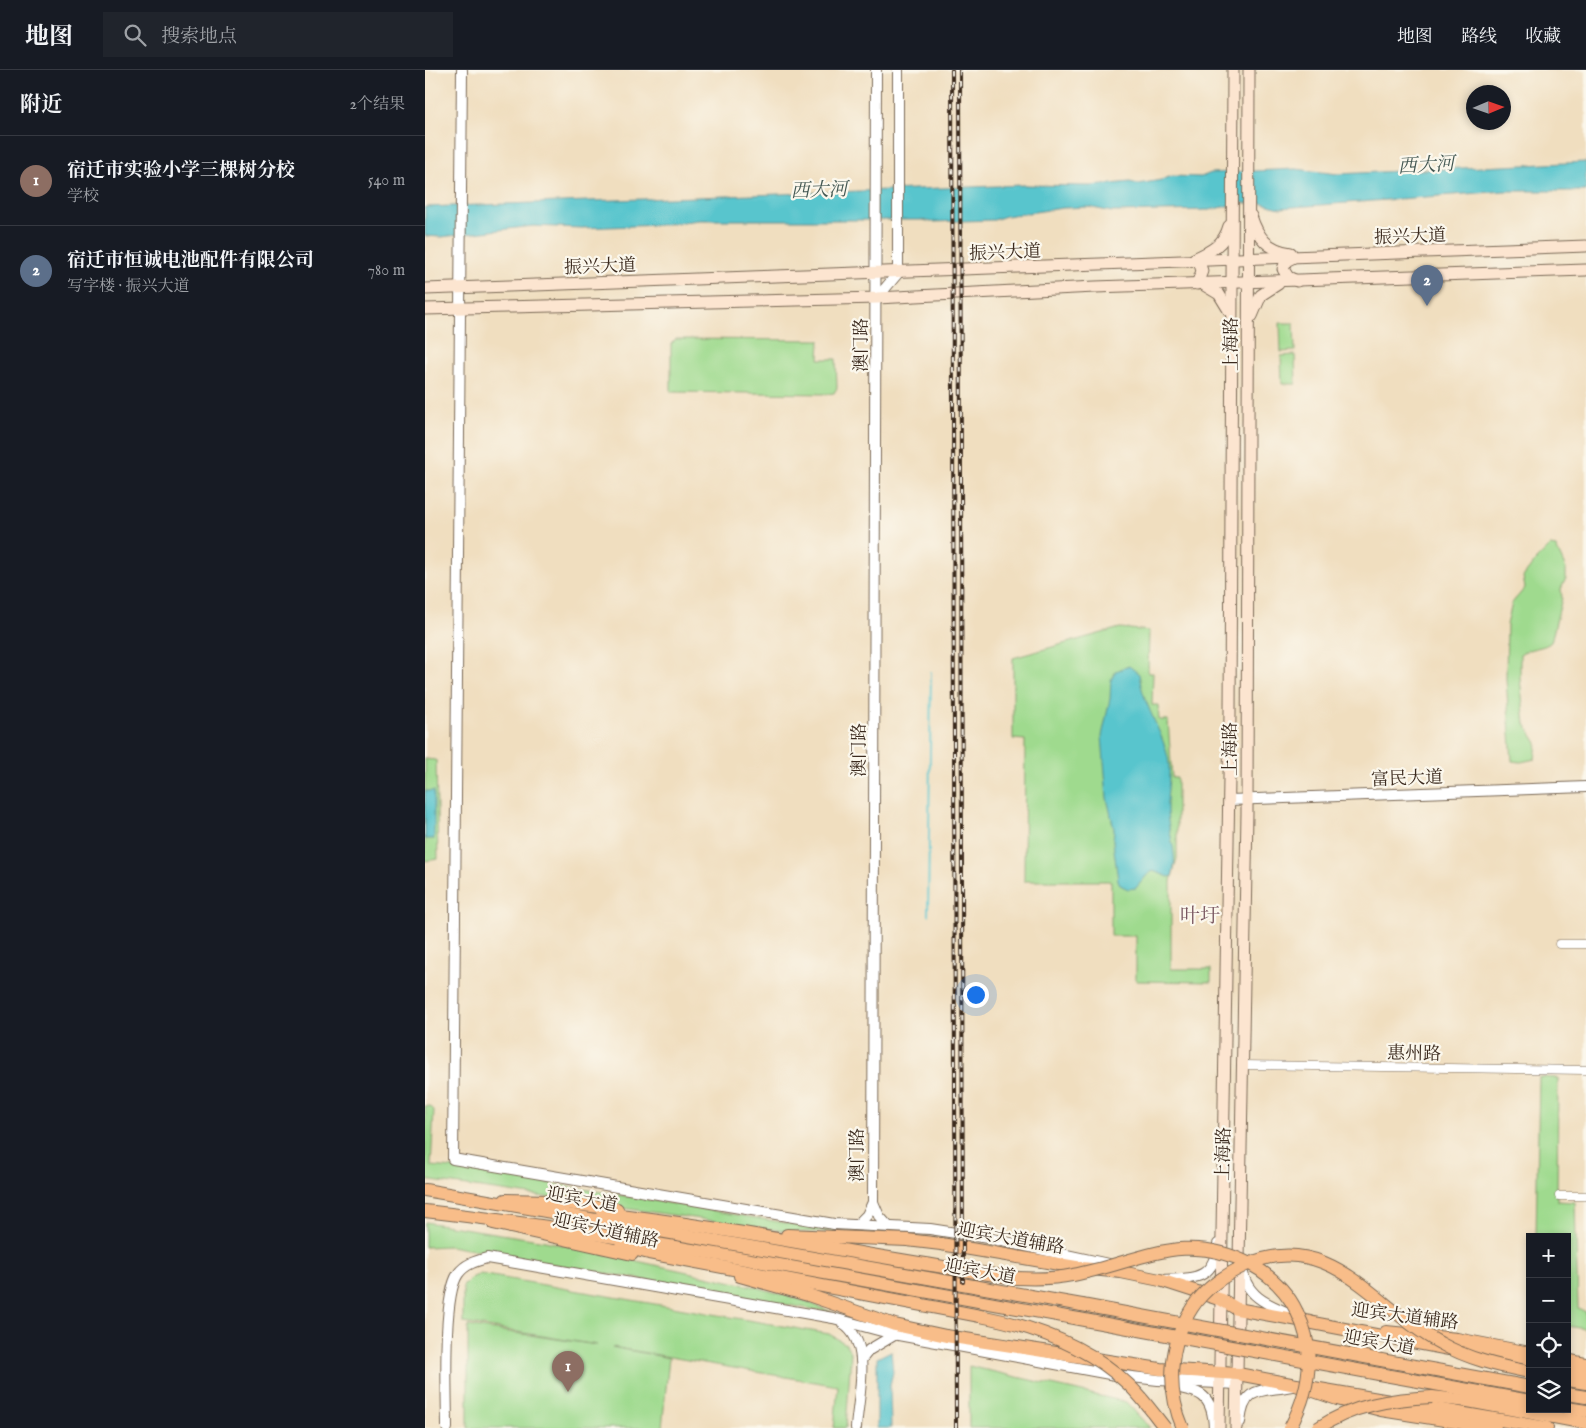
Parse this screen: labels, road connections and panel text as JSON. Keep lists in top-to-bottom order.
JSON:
{
  "streets": {
    "main road": [
      "振兴大道",
      "上海路",
      "迎宾大道",
      "迎宾大道辅路"
    ],
    "street": ["澳门路", "富民大道", "惠州路"]
  },
  "crossings": [
    ["振兴大道", "上海路"],
    ["振兴大道", "澳门路"],
    ["上海路", "富民大道"],
    ["上海路", "惠州路"],
    ["上海路", "迎宾大道辅路"],
    ["迎宾大道", "迎宾大道辅路"]
  ],
  "districts": ["叶圩"],
  "water": ["西大河"],
  "north": "right",
  "page": {
    "header": "地图",
    "search": "搜索地点",
    "nav": ["地图", "路线", "收藏"],
    "heading": ["附近", "2个结果"],
    "list": [
      {
        "mark": "1",
        "name": "宿迁市实验小学三棵树分校",
        "note": "学校",
        "value": "540 m"
      },
      {
        "mark": "2",
        "name": "宿迁市恒诚电池配件有限公司",
        "note": "写字楼 · 振兴大道",
        "value": "780 m"
      }
    ],
    "pins": ["2", "1"],
    "map_buttons": ["+", "−"]
  }
}
